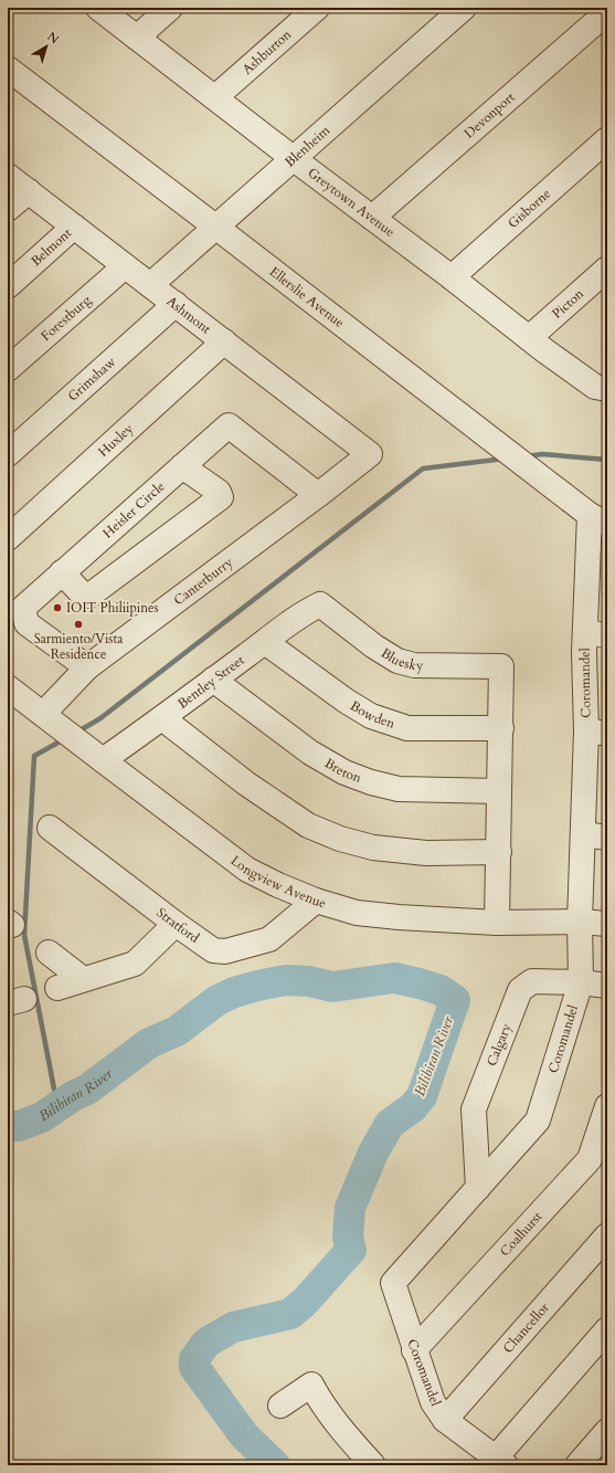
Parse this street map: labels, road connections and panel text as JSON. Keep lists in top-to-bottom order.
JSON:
{
  "streets": {
    "street": [
      "Ashburton",
      "Devonport",
      "Blenheim",
      "Greytown Avenue",
      "Gisborne",
      "Belmont",
      "Ellerslie Avenue",
      "Picton",
      "Ashmont",
      "Forestburg",
      "Grimshaw",
      "Huxley",
      "Heisler Circle",
      "Canterburry",
      "Bluesky",
      "Bentley Street",
      "Coromandel",
      "Bowden",
      "Breton",
      "Longview Avenue",
      "Stratford",
      "Calgary",
      "Coalhurst",
      "Chancellor"
    ]
  },
  "crossings": [
    ["Ashburton", "Greytown Avenue"],
    ["Devonport", "Greytown Avenue"],
    ["Blenheim", "Greytown Avenue"],
    ["Blenheim", "Ellerslie Avenue"],
    ["Blenheim", "Ashmont"],
    ["Greytown Avenue", "Gisborne"],
    ["Greytown Avenue", "Picton"],
    ["Belmont", "Ashmont"],
    ["Ellerslie Avenue", "Coromandel"],
    ["Ashmont", "Forestburg"],
    ["Ashmont", "Grimshaw"],
    ["Ashmont", "Huxley"],
    ["Ashmont", "Canterburry"],
    ["Heisler Circle", "Canterburry"],
    ["Canterburry", "Longview Avenue"],
    ["Bluesky", "Bentley Street"],
    ["Bluesky", "Bowden"],
    ["Bentley Street", "Bowden"],
    ["Bentley Street", "Breton"],
    ["Bentley Street", "Longview Avenue"],
    ["Coromandel", "Longview Avenue"],
    ["Coromandel", "Calgary"],
    ["Coromandel", "Coalhurst"],
    ["Coromandel", "Chancellor"],
    ["Longview Avenue", "Stratford"]
  ],
  "water": ["Bilibiran River"],
  "places": ["IOIT Philiipines", "Sarmiento/Vista Residence"],
  "north": "top right"
}
